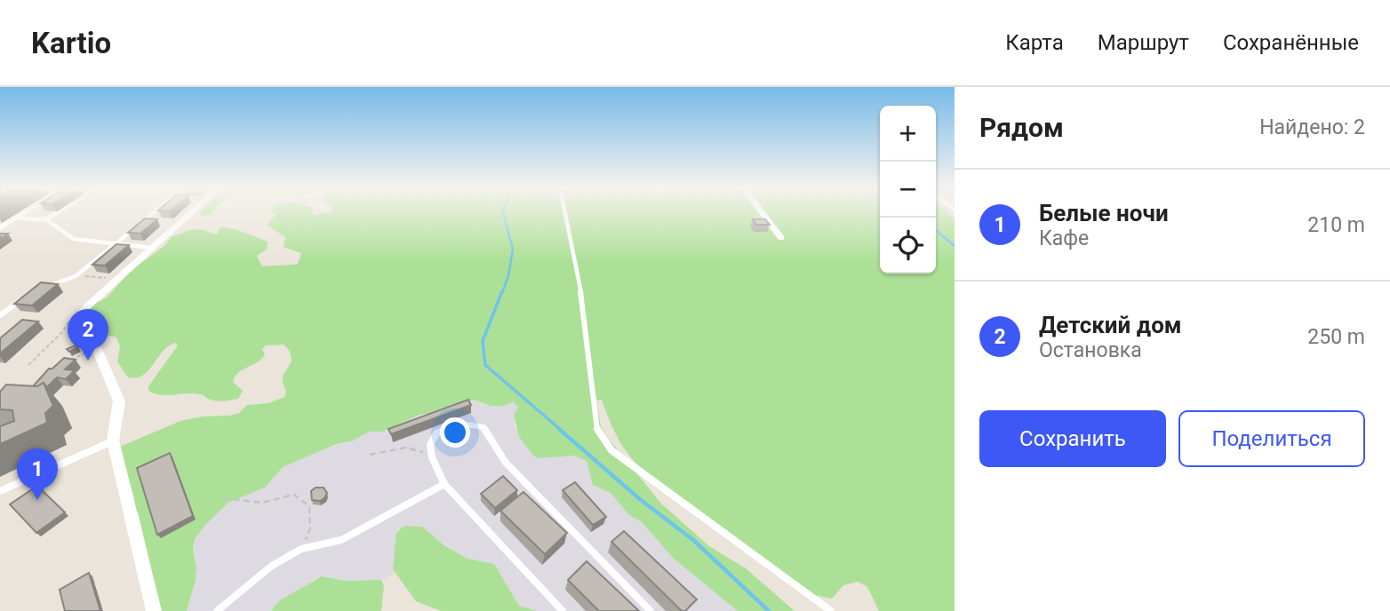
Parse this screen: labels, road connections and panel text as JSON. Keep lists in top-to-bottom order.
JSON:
{
  "page": {
    "header": "Kartio",
    "nav": ["Карта", "Маршрут", "Сохранённые"],
    "heading": ["Рядом", "Найдено: 2"],
    "map_buttons": ["+", "−"],
    "list": [
      {
        "mark": "1",
        "name": "Белые ночи",
        "note": "Кафе",
        "value": "210 m"
      },
      {
        "mark": "2",
        "name": "Детский дом",
        "note": "Остановка",
        "value": "250 m"
      }
    ],
    "pins": ["2", "1"],
    "buttons": ["Сохранить", "Поделиться"]
  }
}
